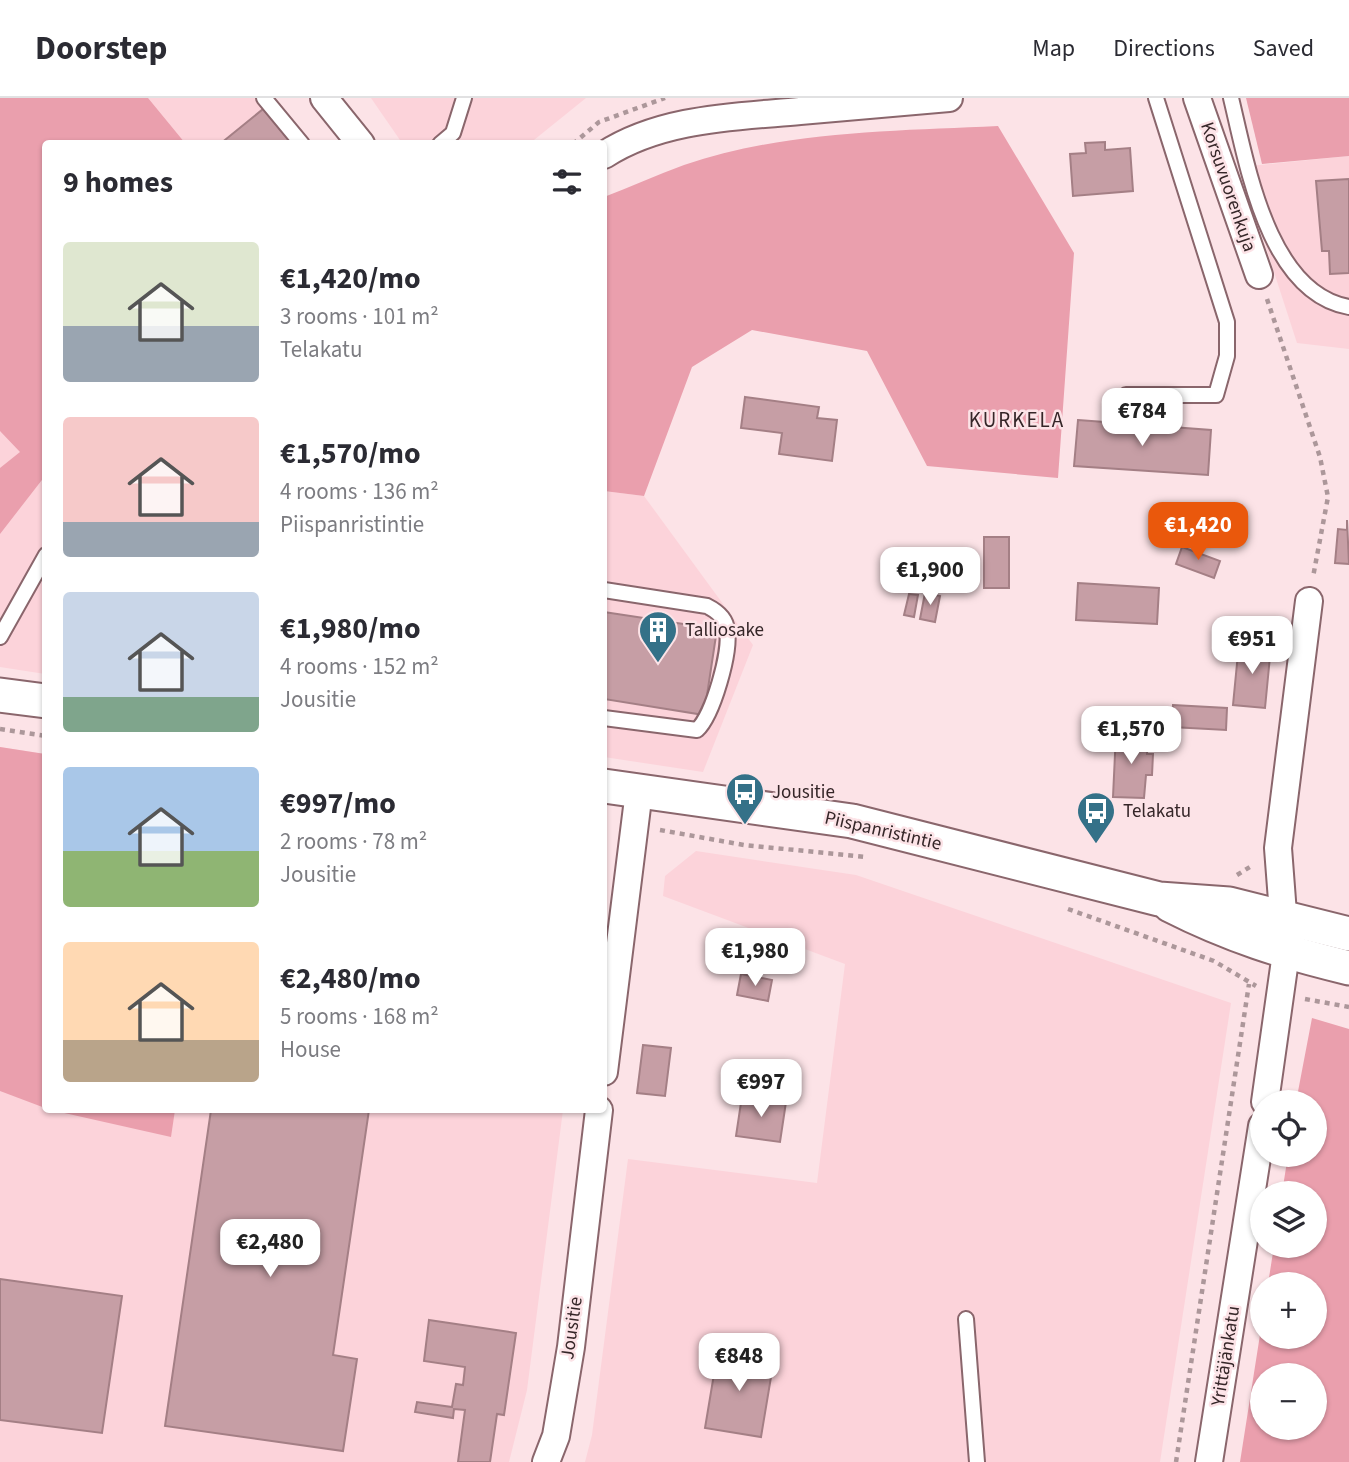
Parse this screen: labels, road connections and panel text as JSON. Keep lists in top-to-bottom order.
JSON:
{
  "streets": {
    "street": [
      "Korsuvuorenkuja",
      "Piispanristintie",
      "Jousitie",
      "Yrittäjänkatu"
    ]
  },
  "districts": ["KURKELA"],
  "places": {
    "building": ["Talliosake"],
    "bus stop": ["Jousitie", "Telakatu"]
  },
  "page": {
    "header": "Doorstep",
    "nav": ["Map", "Directions", "Saved"],
    "heading": "9 homes",
    "list": [
      {
        "name": "€1,420/mo",
        "note": "3 rooms · 101 m² · Telakatu"
      },
      {
        "name": "€1,570/mo",
        "note": "4 rooms · 136 m² · Piispanristintie"
      },
      {
        "name": "€1,980/mo",
        "note": "4 rooms · 152 m² · Jousitie"
      },
      {
        "name": "€997/mo",
        "note": "2 rooms · 78 m² · Jousitie"
      },
      {
        "name": "€2,480/mo",
        "note": "5 rooms · 168 m² · House"
      }
    ],
    "price": [
      "€784",
      "€1,420",
      "€1,900",
      "€951",
      "€1,570",
      "€1,980",
      "€997",
      "€2,480",
      "€848"
    ],
    "map_buttons": ["+", "−"]
  }
}
